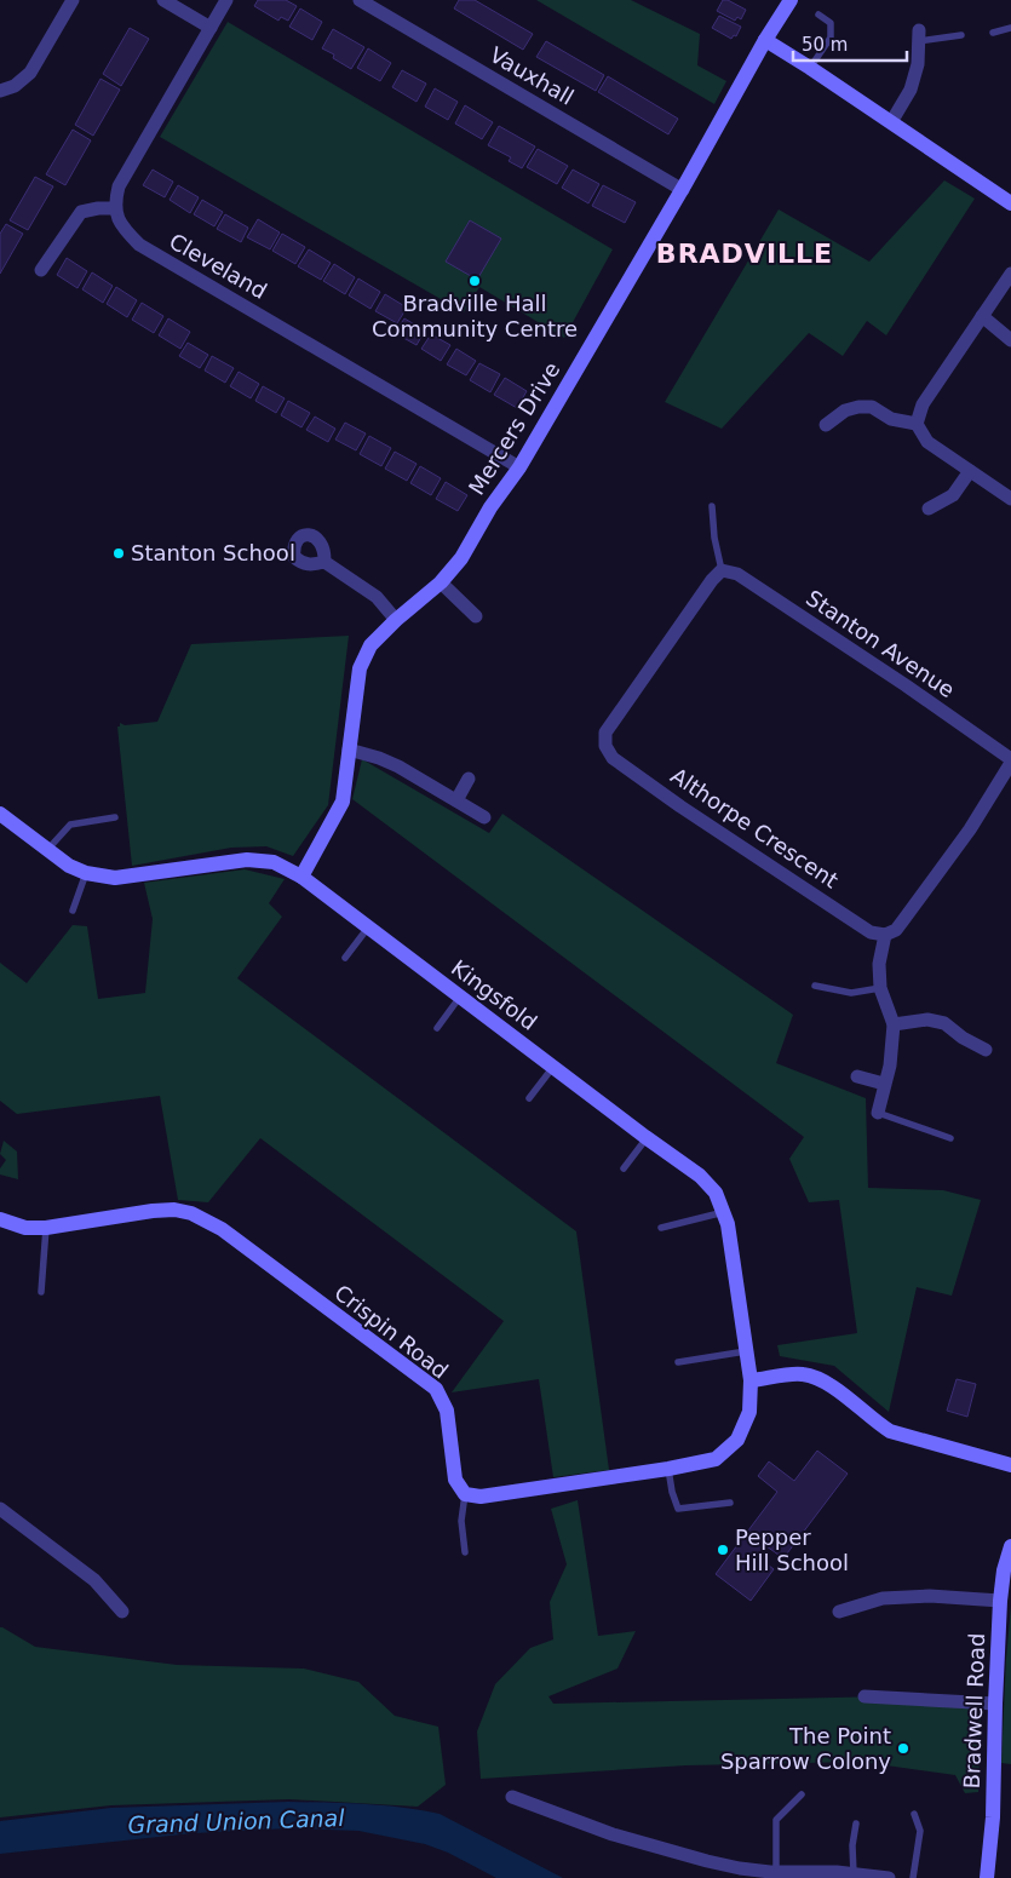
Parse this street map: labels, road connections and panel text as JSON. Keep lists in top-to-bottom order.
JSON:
{
  "streets": {
    "street": [
      "Vauxhall",
      "Cleveland",
      "Mercers Drive",
      "Stanton Avenue",
      "Althorpe Crescent",
      "Kingsfold",
      "Crispin Road",
      "Bradwell Road"
    ]
  },
  "crossings": [
    ["Vauxhall", "Mercers Drive"],
    ["Cleveland", "Mercers Drive"],
    ["Mercers Drive", "Kingsfold"],
    ["Stanton Avenue", "Althorpe Crescent"]
  ],
  "districts": ["BRADVILLE"],
  "water": ["Grand Union Canal"],
  "places": [
    "Bradville Hall Community Centre",
    "Stanton School",
    "Pepper Hill School",
    "The Point Sparrow Colony"
  ],
  "scale_bar": "50 m"
}
